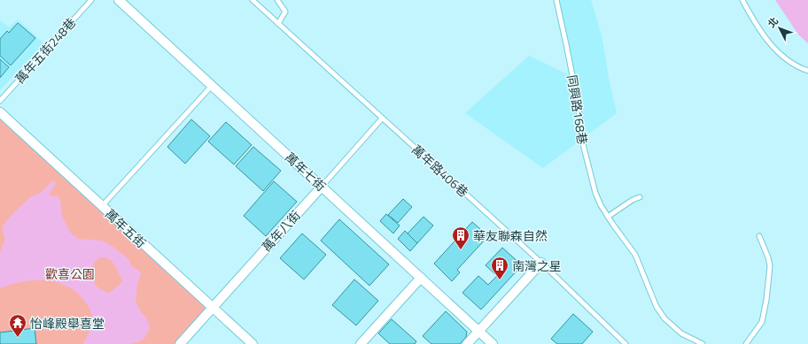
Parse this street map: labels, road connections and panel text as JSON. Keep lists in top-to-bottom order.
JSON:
{
  "streets": {
    "street": ["萬年七街", "萬年五街", "萬年八街"],
    "lane": ["萬年五街248巷", "同興路168巷", "萬年路406巷"]
  },
  "crossings": [
    ["萬年路406巷", "萬年八街"],
    ["萬年七街", "萬年八街"],
    ["萬年五街", "萬年八街"]
  ],
  "parks": ["歡喜公園"],
  "places": {
    "building": ["華友聯森自然", "南灣之星"],
    "temple": ["怡峰殿舉喜堂"]
  },
  "north": "top left"
}
